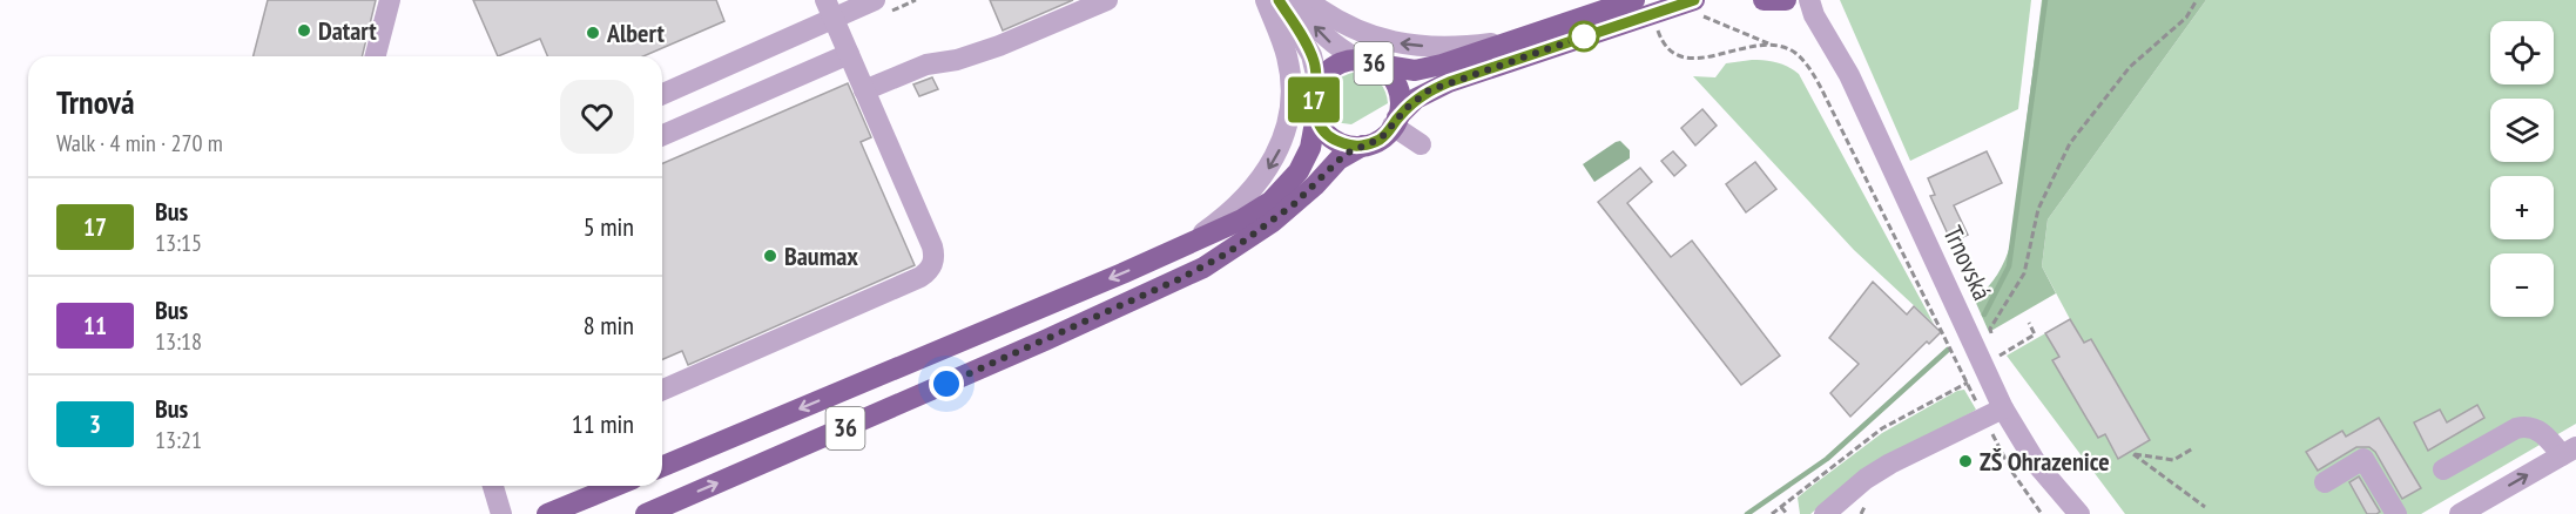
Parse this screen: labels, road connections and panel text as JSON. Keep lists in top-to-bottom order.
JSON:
{
  "streets": {
    "main road": ["36"],
    "street": ["Trnovská"]
  },
  "places": [
    "Datart",
    "Albert",
    "Baumax",
    "ZŠ Ohrazenice"
  ],
  "lines": ["bus line 17"],
  "page": {
    "on_map": "17",
    "map_buttons": ["+", "−"],
    "heading": ["Trnová", "Walk · 4 min · 270 m"],
    "list": [
      {
        "mark": "17",
        "name": "Bus",
        "note": "13:15",
        "value": "5 min"
      },
      {
        "mark": "11",
        "name": "Bus",
        "note": "13:18",
        "value": "8 min"
      },
      {
        "mark": "3",
        "name": "Bus",
        "note": "13:21",
        "value": "11 min"
      }
    ]
  }
}
